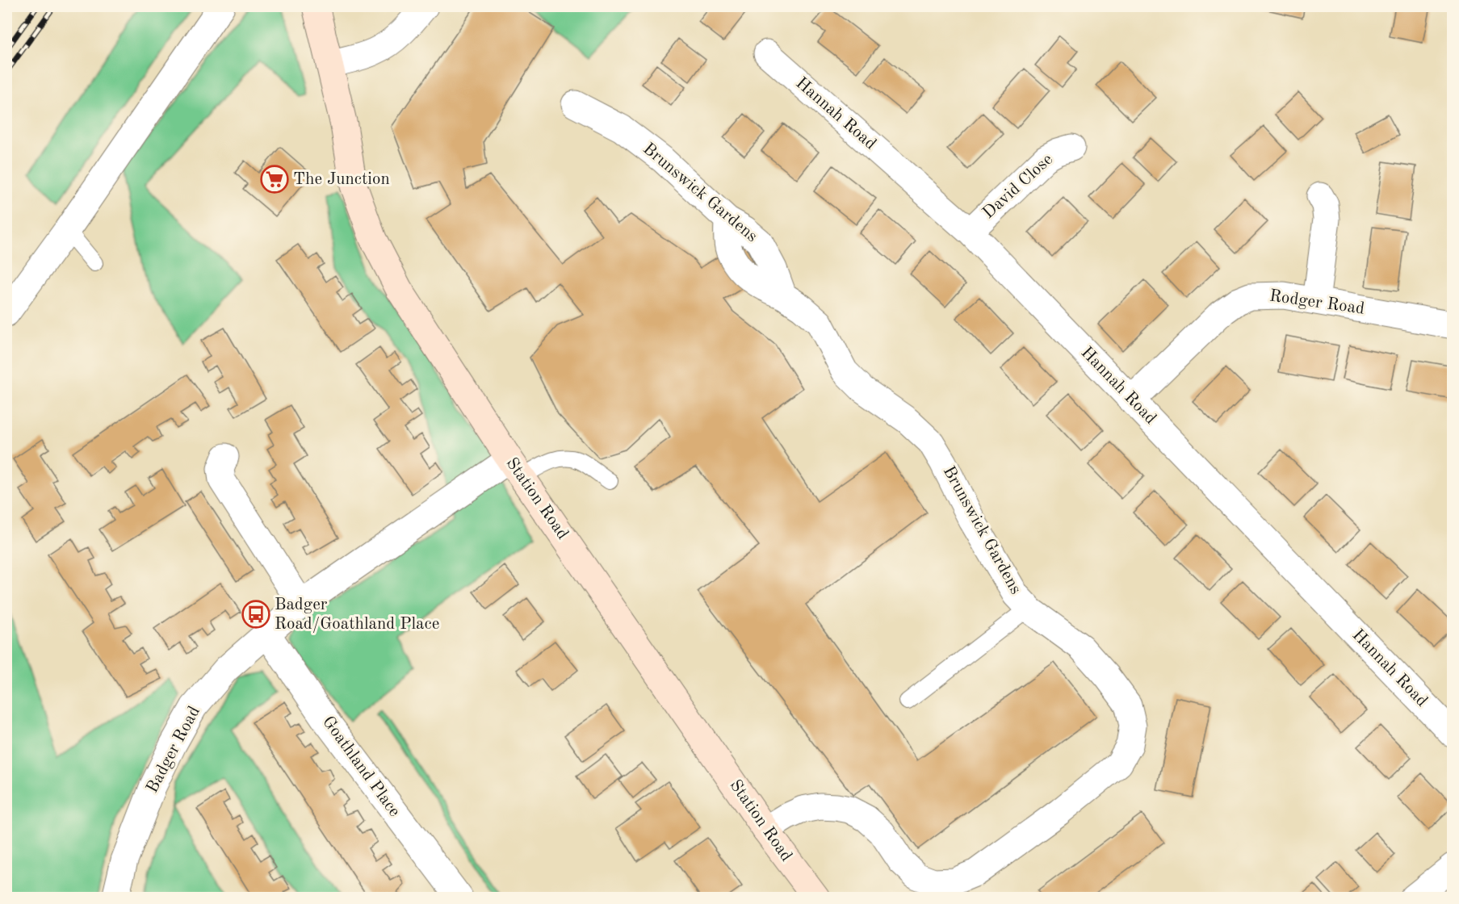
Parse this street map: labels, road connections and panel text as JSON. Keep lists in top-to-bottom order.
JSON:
{
  "streets": {
    "main road": ["Station Road"],
    "street": [
      "Hannah Road",
      "David Close",
      "Brunswick Gardens",
      "Rodger Road",
      "Badger Road",
      "Goathland Place"
    ]
  },
  "crossings": [
    ["Hannah Road", "David Close"],
    ["Hannah Road", "Rodger Road"],
    ["Brunswick Gardens", "Station Road"],
    ["Station Road", "Badger Road"],
    ["Badger Road", "Goathland Place"]
  ],
  "places": {
    "supermarket": ["The Junction"],
    "bus stop": ["Badger Road/Goathland Place"]
  }
}
